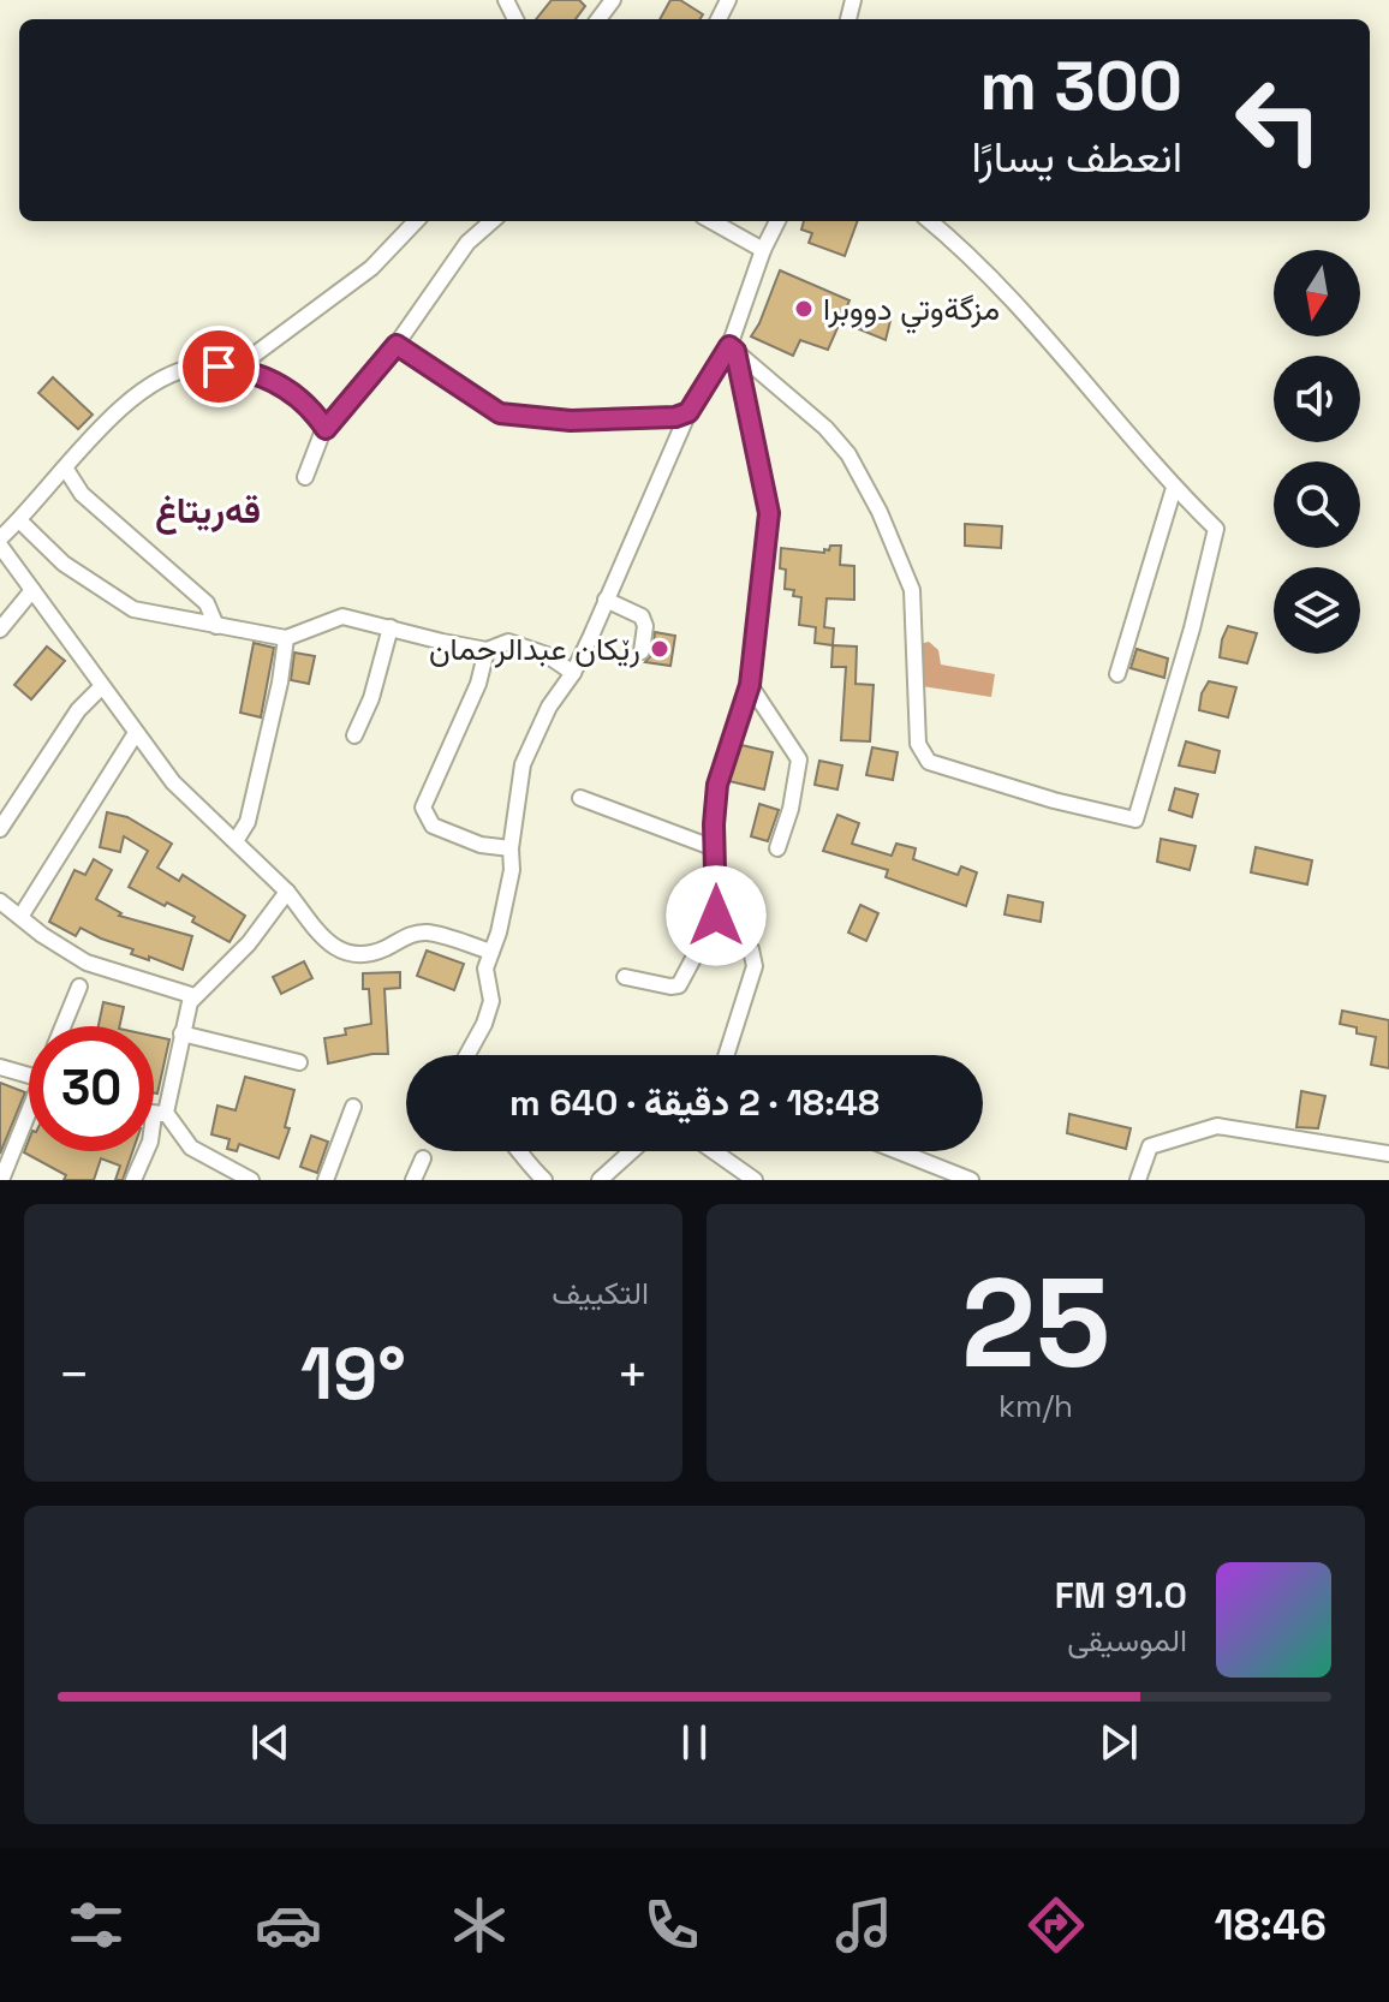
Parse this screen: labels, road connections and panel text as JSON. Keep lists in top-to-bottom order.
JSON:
{
  "districts": ["قەریتاغ"],
  "places": ["مزگةوتي دووبرا", "رێكان عبدالرحمان"],
  "north": "bottom",
  "page": {
    "turn": ["300 m", "انعطف يسارًا"],
    "limit": "30",
    "trip": "18:48 · 2 دقيقة · 640 m",
    "tile": [
      ["25", "km/h"],
      "التكييف"
    ],
    "heat": ["−", "19°", "+"],
    "song": ["91.0 FM", "الموسيقى"],
    "tabs": "18:46"
  }
}
